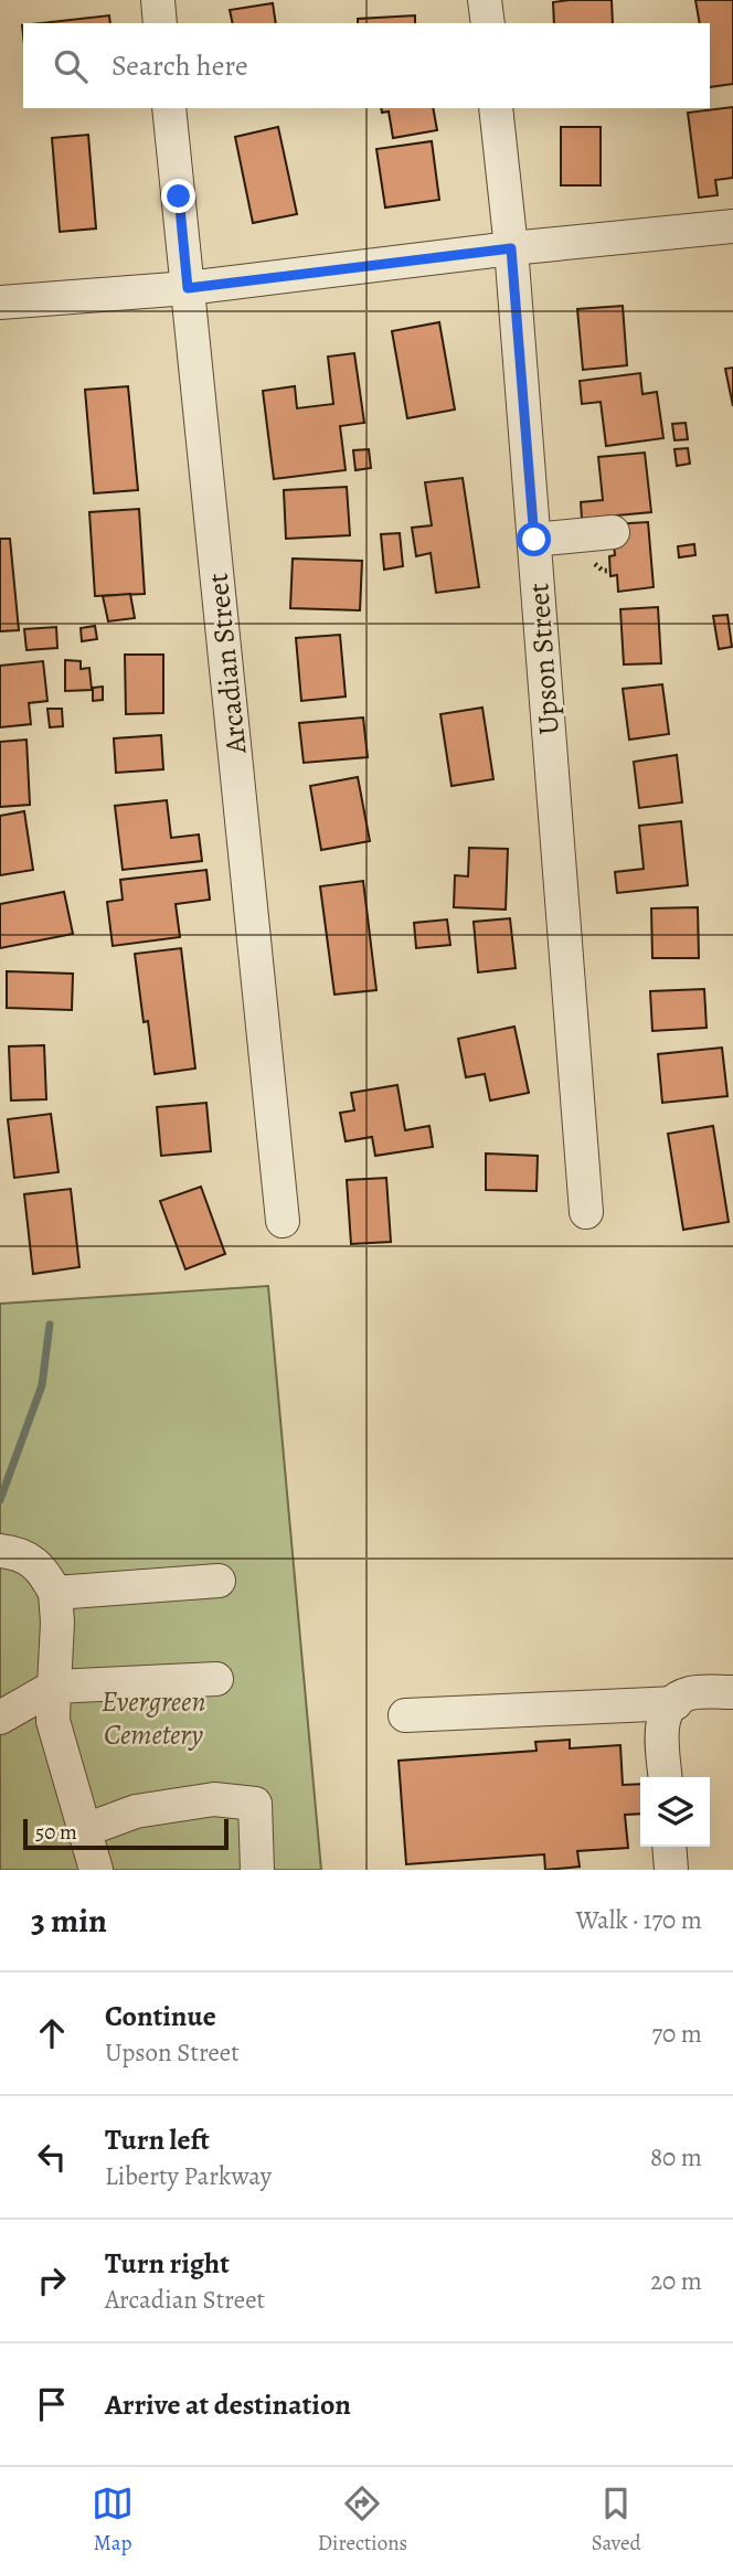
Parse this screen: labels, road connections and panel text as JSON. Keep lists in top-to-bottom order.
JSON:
{
  "streets": {
    "street": ["Upson Street", "Arcadian Street"]
  },
  "parks": ["Evergreen Cemetery"],
  "scale_bar": "50 m",
  "page": {
    "search": "Search here",
    "scale": "50 m",
    "heading": ["3 min", "Walk · 170 m"],
    "list": [
      ["Continue", "Upson Street", "70 m"],
      ["Turn left", "Liberty Parkway", "80 m"],
      ["Turn right", "Arcadian Street", "20 m"],
      "Arrive at destination"
    ],
    "nav": ["Map", "Directions", "Saved"]
  }
}
